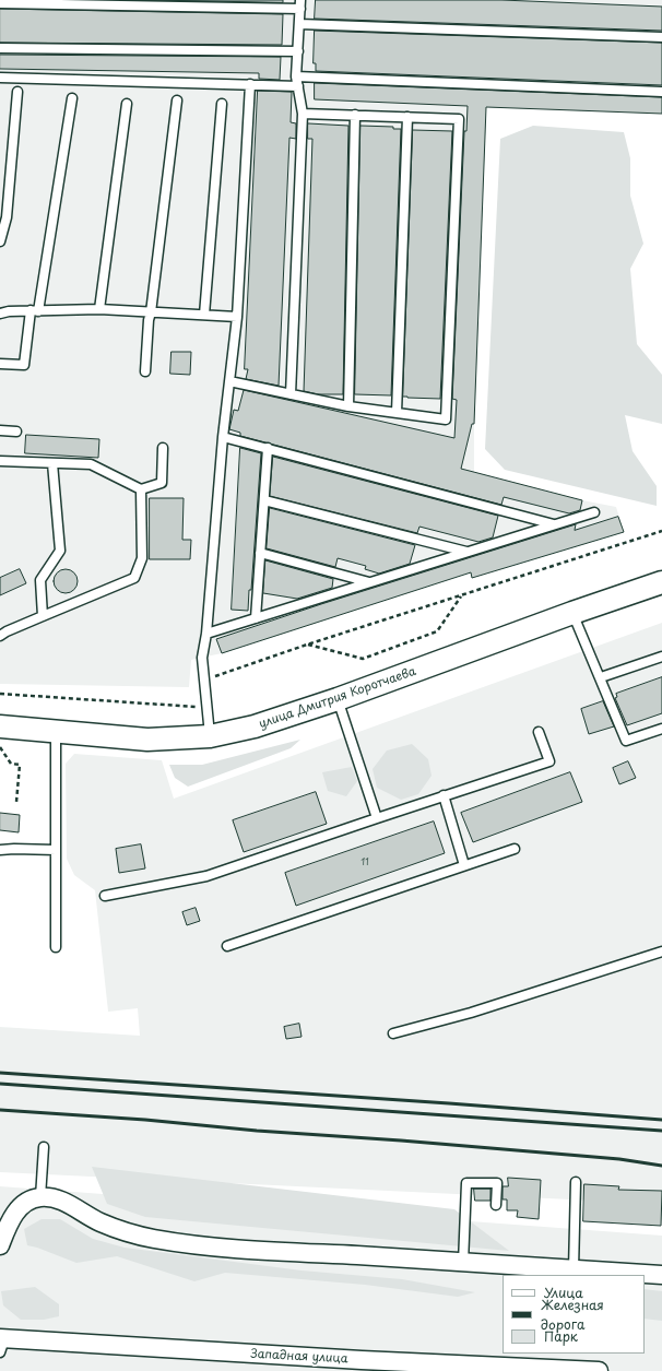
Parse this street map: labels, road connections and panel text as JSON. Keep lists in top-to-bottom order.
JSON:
{
  "streets": {
    "street": ["улица Дмитрия Коротчаева", "Западная улица"]
  },
  "house_numbers": ["11"],
  "legend": ["Улица", "Железная дорога", "Парк"]
}
